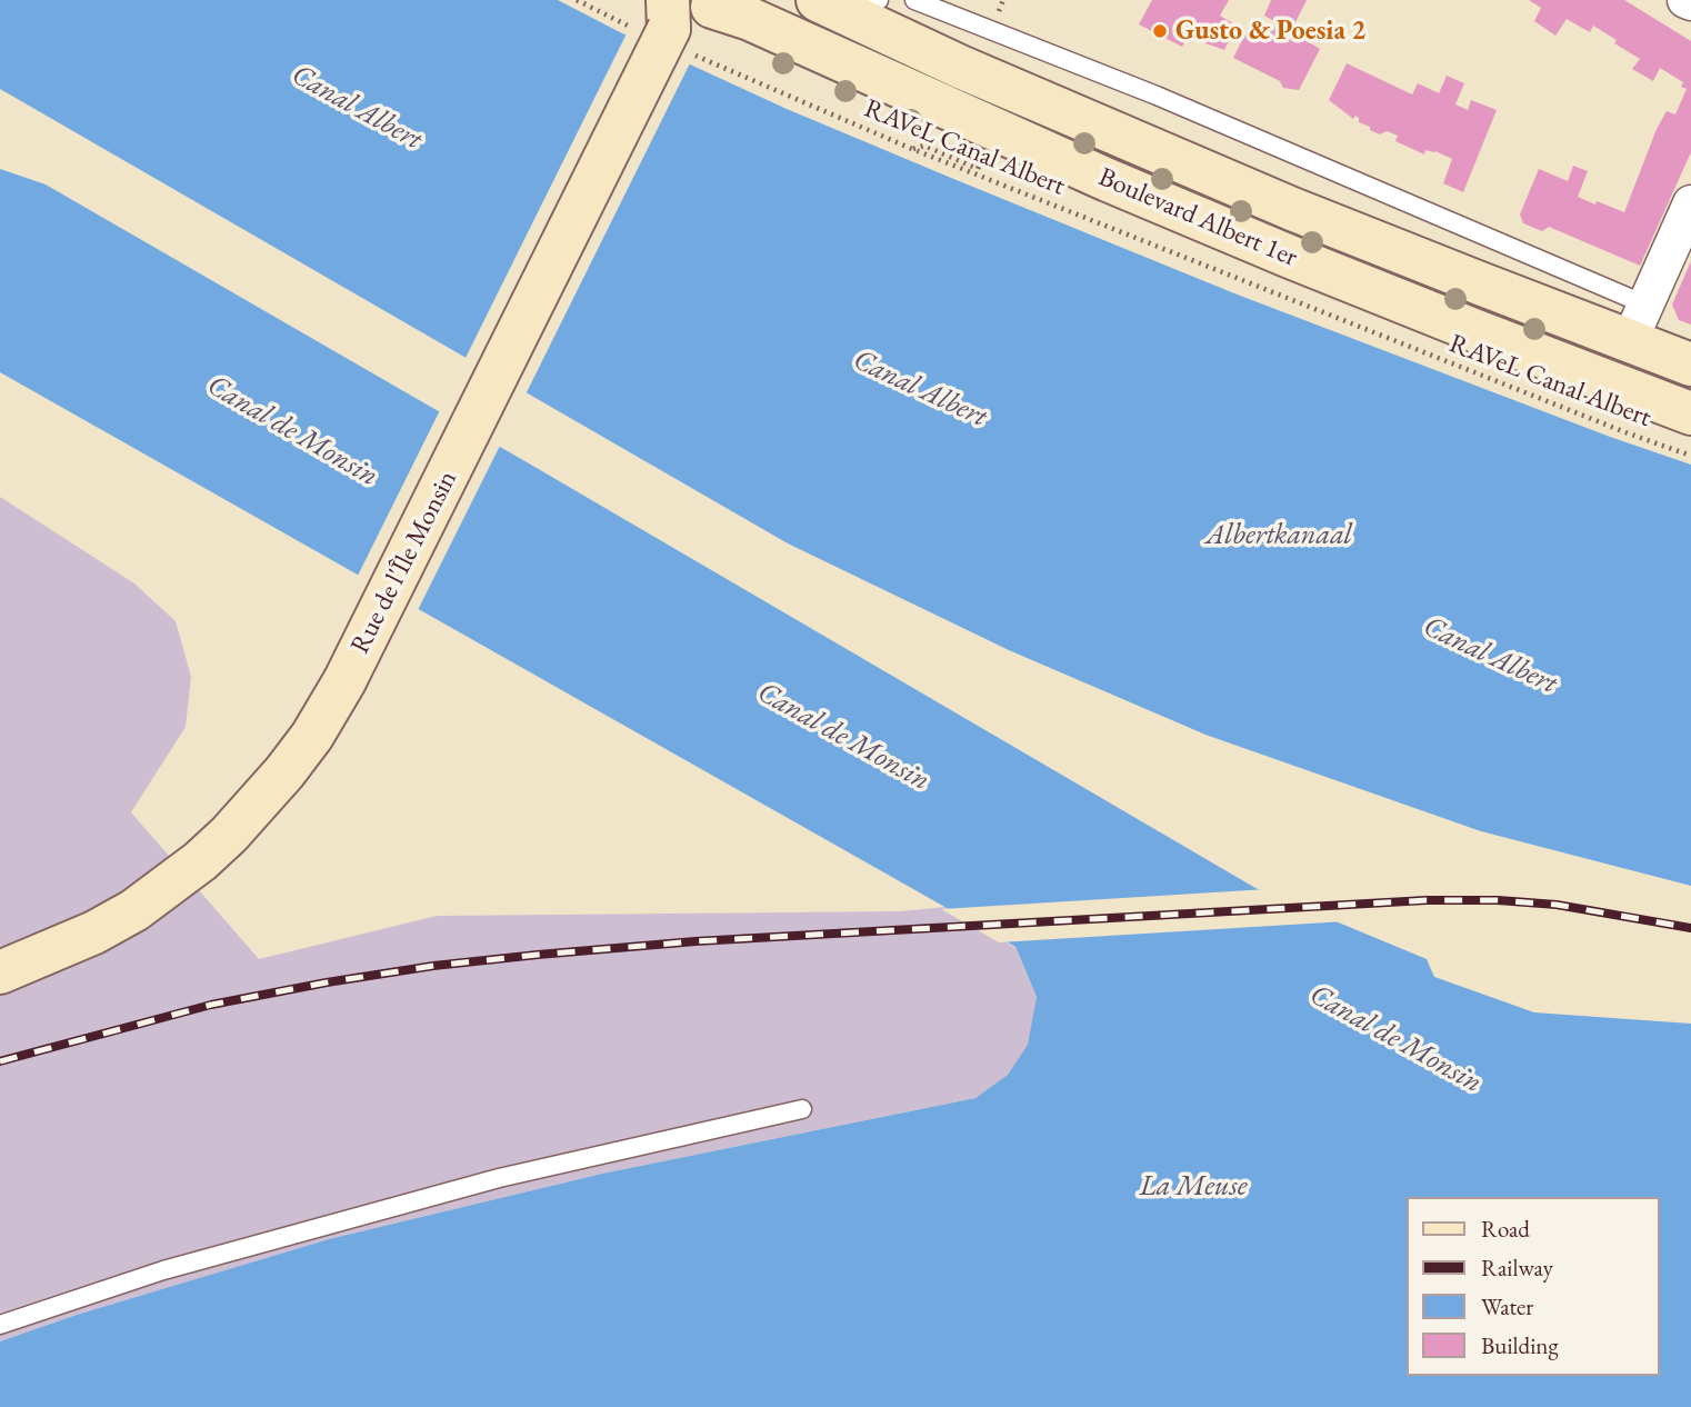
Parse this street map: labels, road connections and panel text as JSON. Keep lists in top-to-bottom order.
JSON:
{
  "streets": {
    "main road": ["Boulevard Albert 1er", "Rue de l'Île Monsin"],
    "path": ["RAVeL Canal Albert"]
  },
  "crossings": [
    ["RAVeL Canal Albert", "Boulevard Albert 1er"],
    ["RAVeL Canal Albert", "Rue de l'Île Monsin"],
    ["Boulevard Albert 1er", "Rue de l'Île Monsin"]
  ],
  "water": [
    "Canal Albert",
    "Canal de Monsin",
    "Albertkanaal",
    "La Meuse"
  ],
  "places": ["Gusto & Poesia 2"],
  "legend": [
    "Road",
    "Railway",
    "Water",
    "Building"
  ]
}
